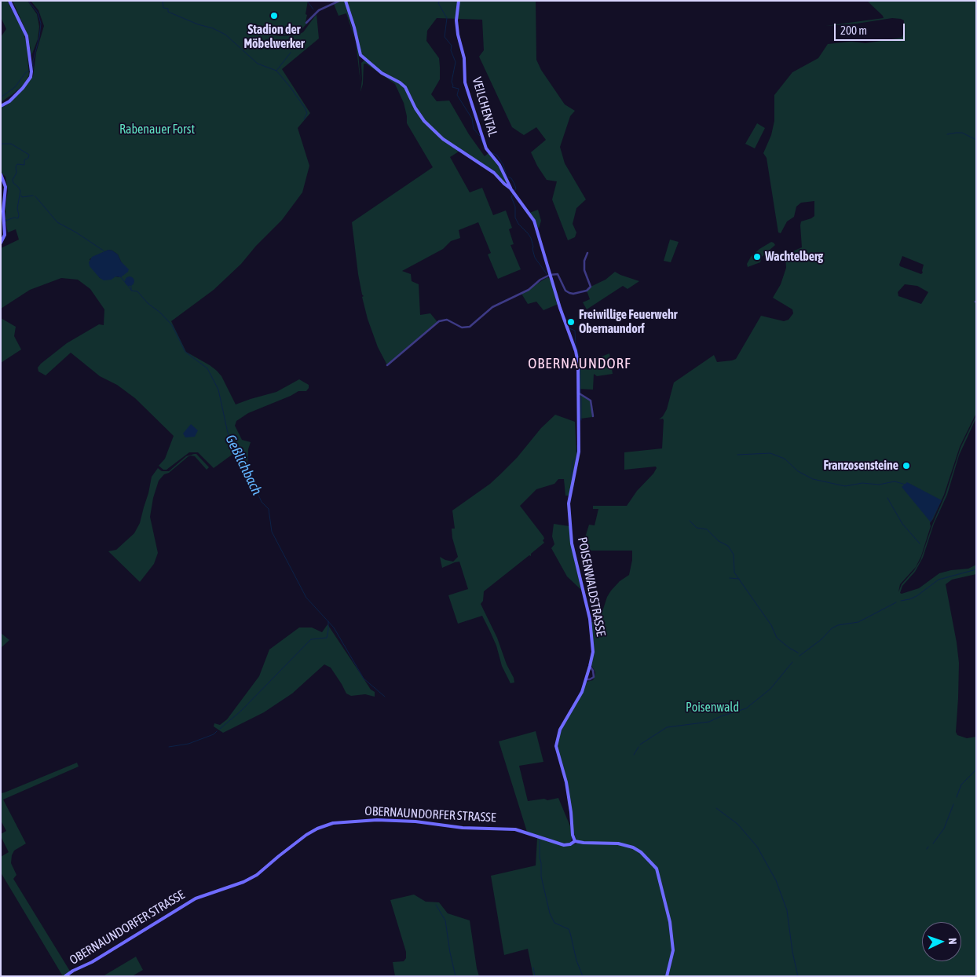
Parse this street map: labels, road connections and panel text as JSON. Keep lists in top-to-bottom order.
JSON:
{
  "streets": {
    "street": ["VEILCHENTAL", "POISENWALDSTRASSE", "OBERNAUNDORFER STRASSE"]
  },
  "crossings": [
    ["VEILCHENTAL", "POISENWALDSTRASSE"],
    ["POISENWALDSTRASSE", "OBERNAUNDORFER STRASSE"]
  ],
  "districts": ["OBERNAUNDORF"],
  "water": ["Geßlichbach"],
  "parks": ["Rabenauer Forst", "Poisenwald"],
  "places": [
    "Stadion der Möbelwerker",
    "Wachtelberg",
    "Freiwillige Feuerwehr Obernaundorf",
    "Franzosensteine"
  ],
  "scale_bar": "200 m",
  "north": "right"
}
